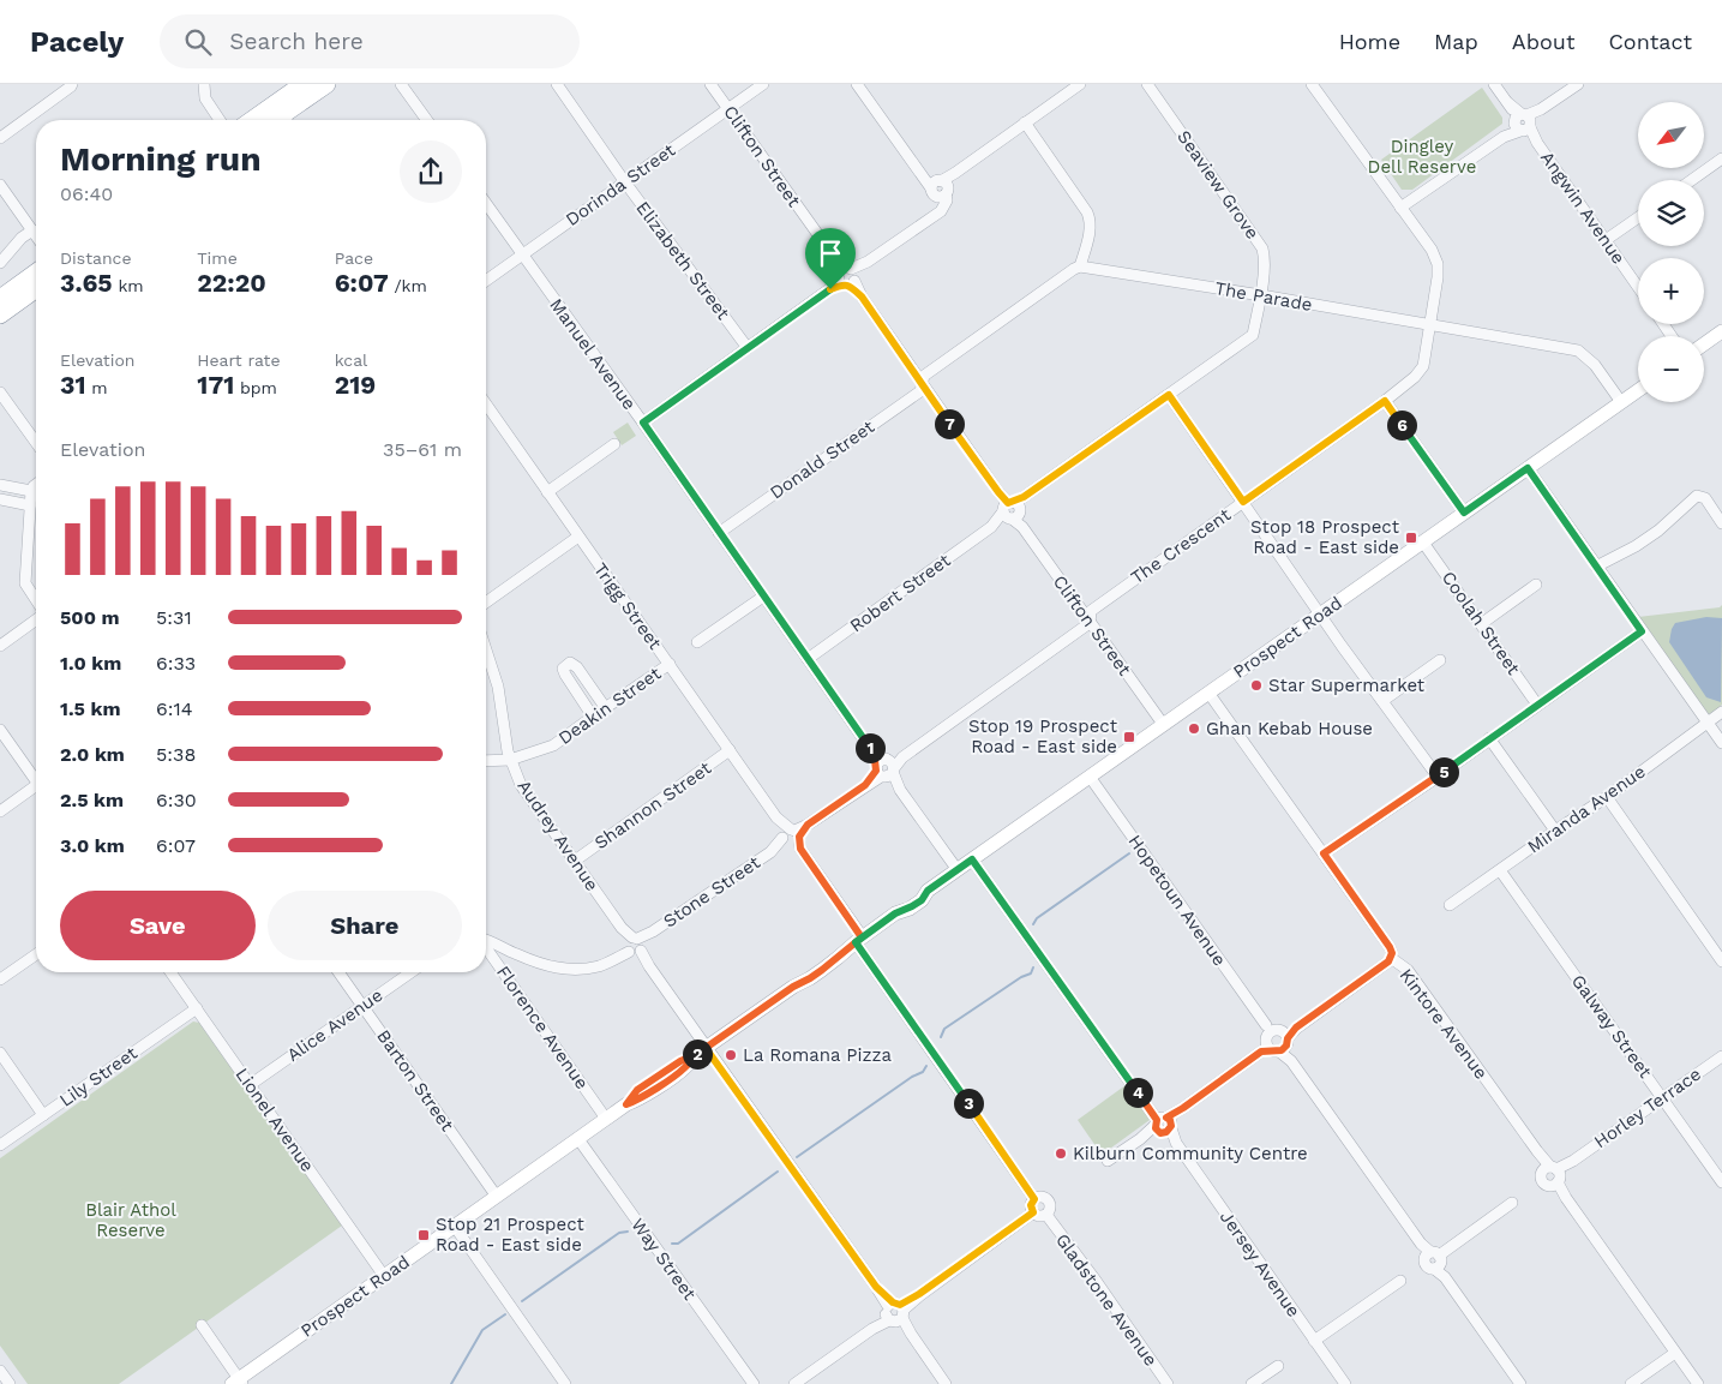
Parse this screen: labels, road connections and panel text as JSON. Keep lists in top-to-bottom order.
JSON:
{
  "streets": {
    "main road": ["Prospect Road"],
    "street": [
      "Clifton Street",
      "Dorinda Street",
      "Seaview Grove",
      "Angwin Avenue",
      "Elizabeth Street",
      "The Parade",
      "Manuel Avenue",
      "Donald Street",
      "The Crescent",
      "Robert Street",
      "Trigg Street",
      "Coolah Street",
      "Deakin Street",
      "Shannon Street",
      "Miranda Avenue",
      "Audrey Avenue",
      "Stone Street",
      "Hopetoun Avenue",
      "Kintore Avenue",
      "Alice Avenue",
      "Galway Street",
      "Florence Avenue",
      "Lily Street",
      "Barton Street",
      "Horley Terrace",
      "Lionel Avenue",
      "Way Street",
      "Jersey Avenue",
      "Gladstone Avenue"
    ]
  },
  "crossings": [
    ["Clifton Street", "Dorinda Street"],
    ["Clifton Street", "Seaview Grove"],
    ["Clifton Street", "Donald Street"],
    ["Clifton Street", "The Crescent"],
    ["Clifton Street", "Robert Street"],
    ["Clifton Street", "Prospect Road"],
    ["Clifton Street", "Stone Street"],
    ["Dorinda Street", "Elizabeth Street"],
    ["Dorinda Street", "Manuel Avenue"],
    ["Seaview Grove", "The Parade"],
    ["Seaview Grove", "Robert Street"],
    ["The Parade", "The Crescent"],
    ["The Parade", "Prospect Road"],
    ["Manuel Avenue", "Donald Street"],
    ["Manuel Avenue", "Robert Street"],
    ["Manuel Avenue", "Prospect Road"],
    ["Manuel Avenue", "Stone Street"],
    ["The Crescent", "Stone Street"],
    ["Trigg Street", "Prospect Road"],
    ["Trigg Street", "Deakin Street"],
    ["Trigg Street", "Shannon Street"],
    ["Trigg Street", "Stone Street"],
    ["Coolah Street", "Prospect Road"],
    ["Prospect Road", "Audrey Avenue"],
    ["Prospect Road", "Hopetoun Avenue"],
    ["Prospect Road", "Kintore Avenue"],
    ["Prospect Road", "Florence Avenue"],
    ["Prospect Road", "Barton Street"],
    ["Prospect Road", "Lionel Avenue"],
    ["Prospect Road", "Way Street"],
    ["Prospect Road", "Jersey Avenue"],
    ["Deakin Street", "Audrey Avenue"],
    ["Shannon Street", "Audrey Avenue"],
    ["Miranda Avenue", "Galway Street"],
    ["Audrey Avenue", "Stone Street"],
    ["Kintore Avenue", "Horley Terrace"],
    ["Alice Avenue", "Barton Street"],
    ["Alice Avenue", "Lionel Avenue"],
    ["Galway Street", "Horley Terrace"],
    ["Lily Street", "Lionel Avenue"]
  ],
  "parks": ["Dingley Dell Reserve", "Blair Athol Reserve"],
  "places": {
    "transit": ["Stop 18 Prospect Road - East side", "Stop 19 Prospect Road - East side", "Stop 21 Prospect Road - East side"],
    "other": [
      "Star Supermarket",
      "Ghan Kebab House",
      "La Romana Pizza",
      "Kilburn Community Centre"
    ]
  },
  "north": "bottom left",
  "page": {
    "header": "Pacely",
    "search": "Search here",
    "nav": [
      "Home",
      "Map",
      "About",
      "Contact"
    ],
    "map_buttons": ["+", "−"],
    "heading": ["Morning run", "06:40"],
    "stats": [
      ["Distance", "3.65 km"],
      ["Time", "22:20"],
      ["Pace", "6:07 /km"],
      ["Elevation", "31 m"],
      ["Heart rate", "171 bpm"],
      ["kcal", "219"]
    ],
    "pins": [
      "7",
      "6",
      "1",
      "5",
      "2",
      "4",
      "3"
    ],
    "chart": ["Elevation", "35–61 m"],
    "list": [
      {
        "name": "500 m",
        "note": "5:31"
      },
      {
        "name": "1.0 km",
        "note": "6:33"
      },
      {
        "name": "1.5 km",
        "note": "6:14"
      },
      {
        "name": "2.0 km",
        "note": "5:38"
      },
      {
        "name": "2.5 km",
        "note": "6:30"
      },
      {
        "name": "3.0 km",
        "note": "6:07"
      }
    ],
    "buttons": ["Save", "Share"]
  }
}
